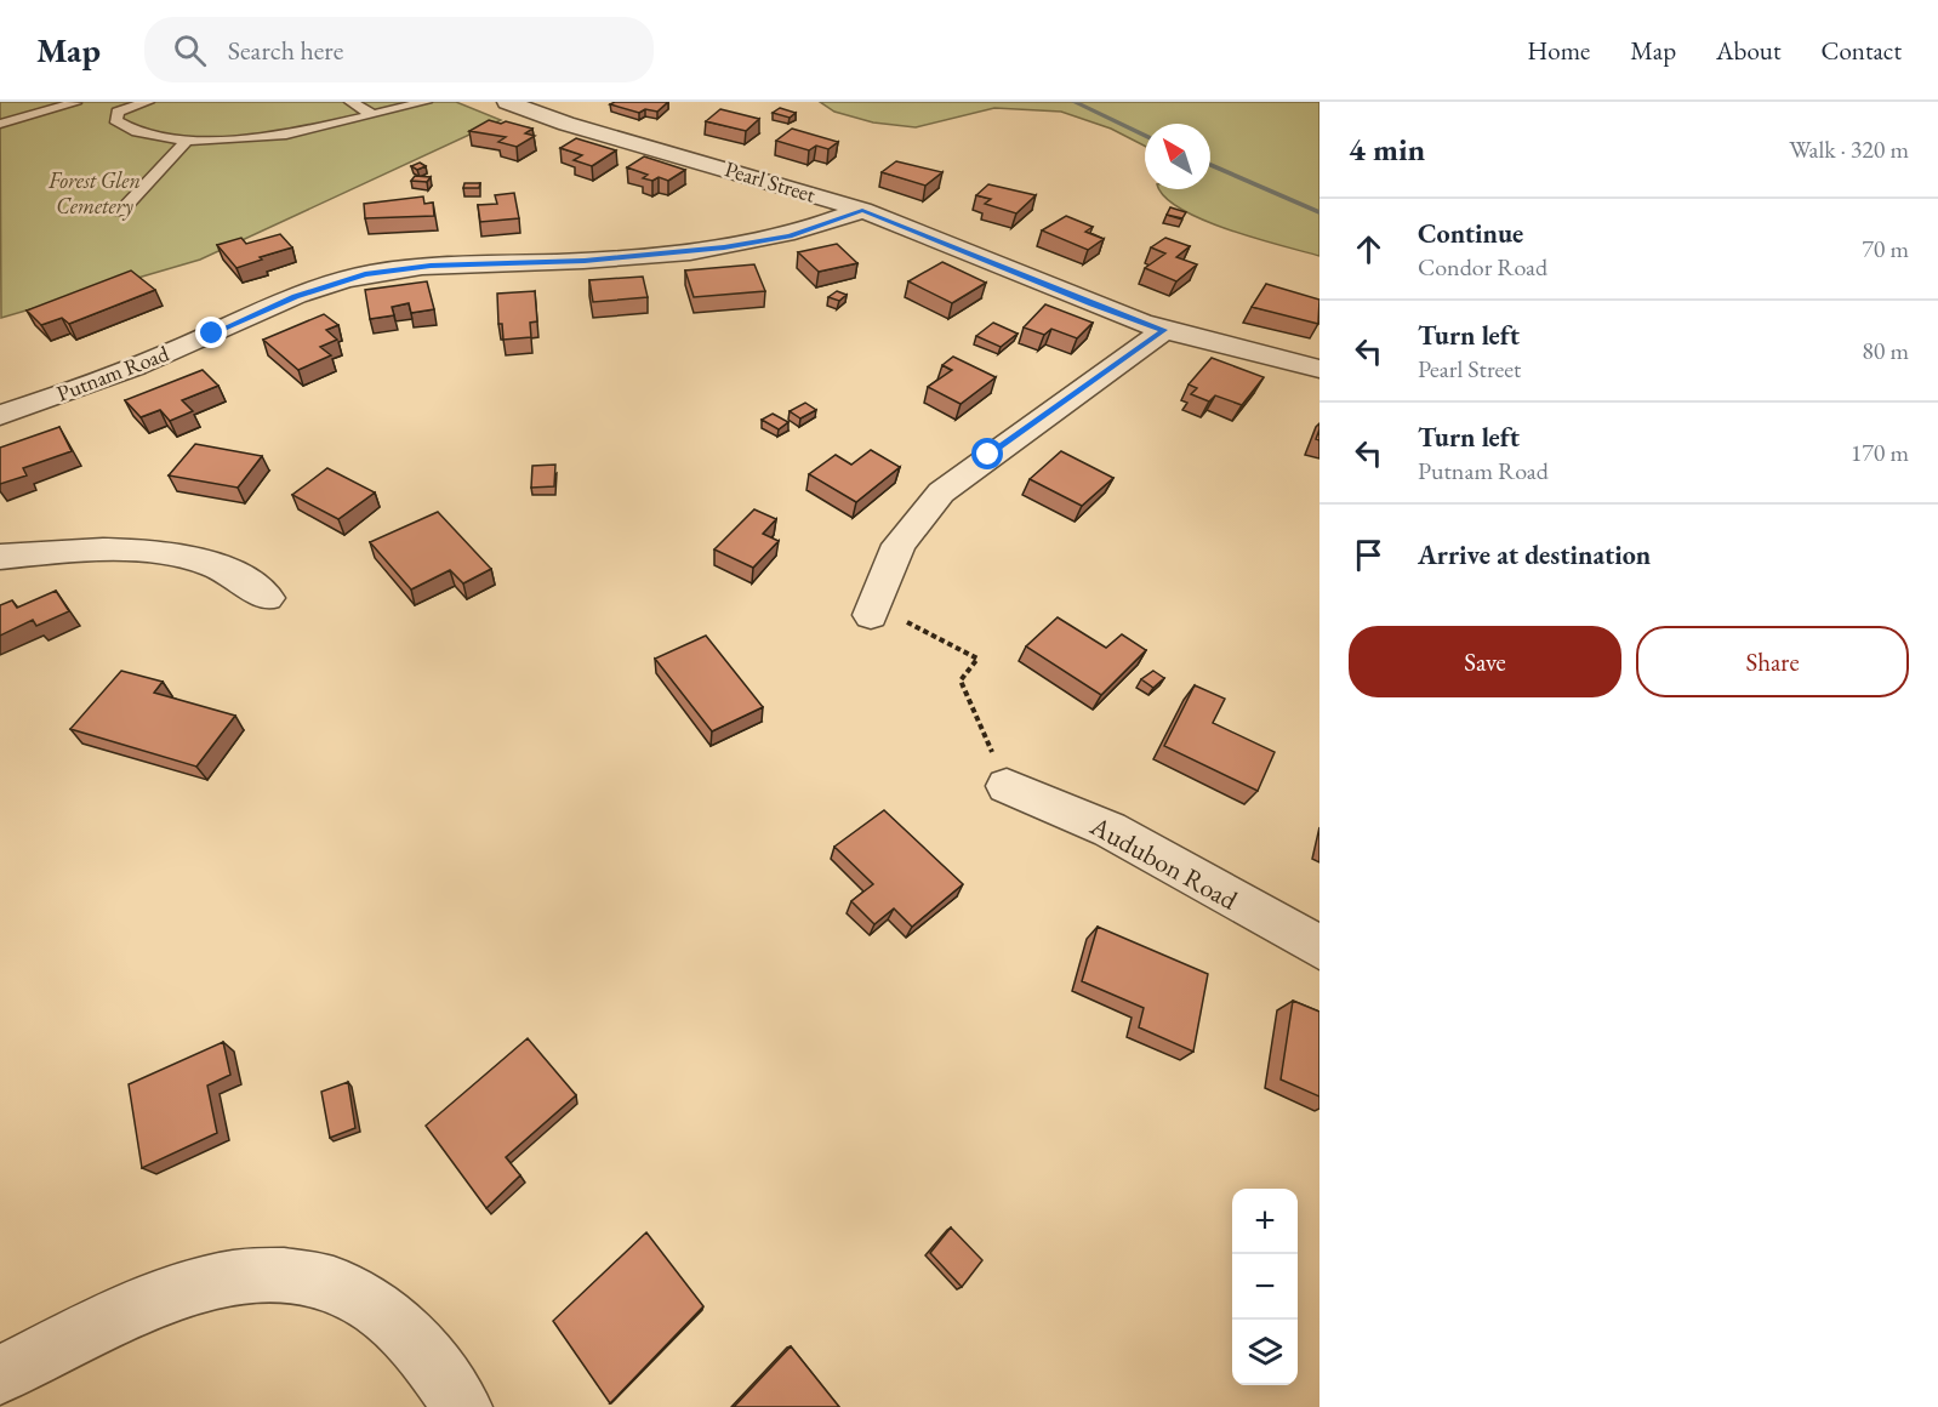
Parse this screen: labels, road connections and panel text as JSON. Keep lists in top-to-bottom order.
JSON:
{
  "streets": {
    "street": ["Pearl Street", "Putnam Road", "Audubon Road"]
  },
  "crossings": [
    ["Pearl Street", "Putnam Road"]
  ],
  "parks": ["Forest Glen Cemetery"],
  "north": "top left",
  "page": {
    "header": "Map",
    "search": "Search here",
    "nav": [
      "Home",
      "Map",
      "About",
      "Contact"
    ],
    "heading": ["4 min", "Walk · 320 m"],
    "list": [
      ["Continue", "Condor Road", "70 m"],
      ["Turn left", "Pearl Street", "80 m"],
      ["Turn left", "Putnam Road", "170 m"],
      "Arrive at destination"
    ],
    "buttons": ["Save", "Share"],
    "map_buttons": ["+", "−"]
  }
}
